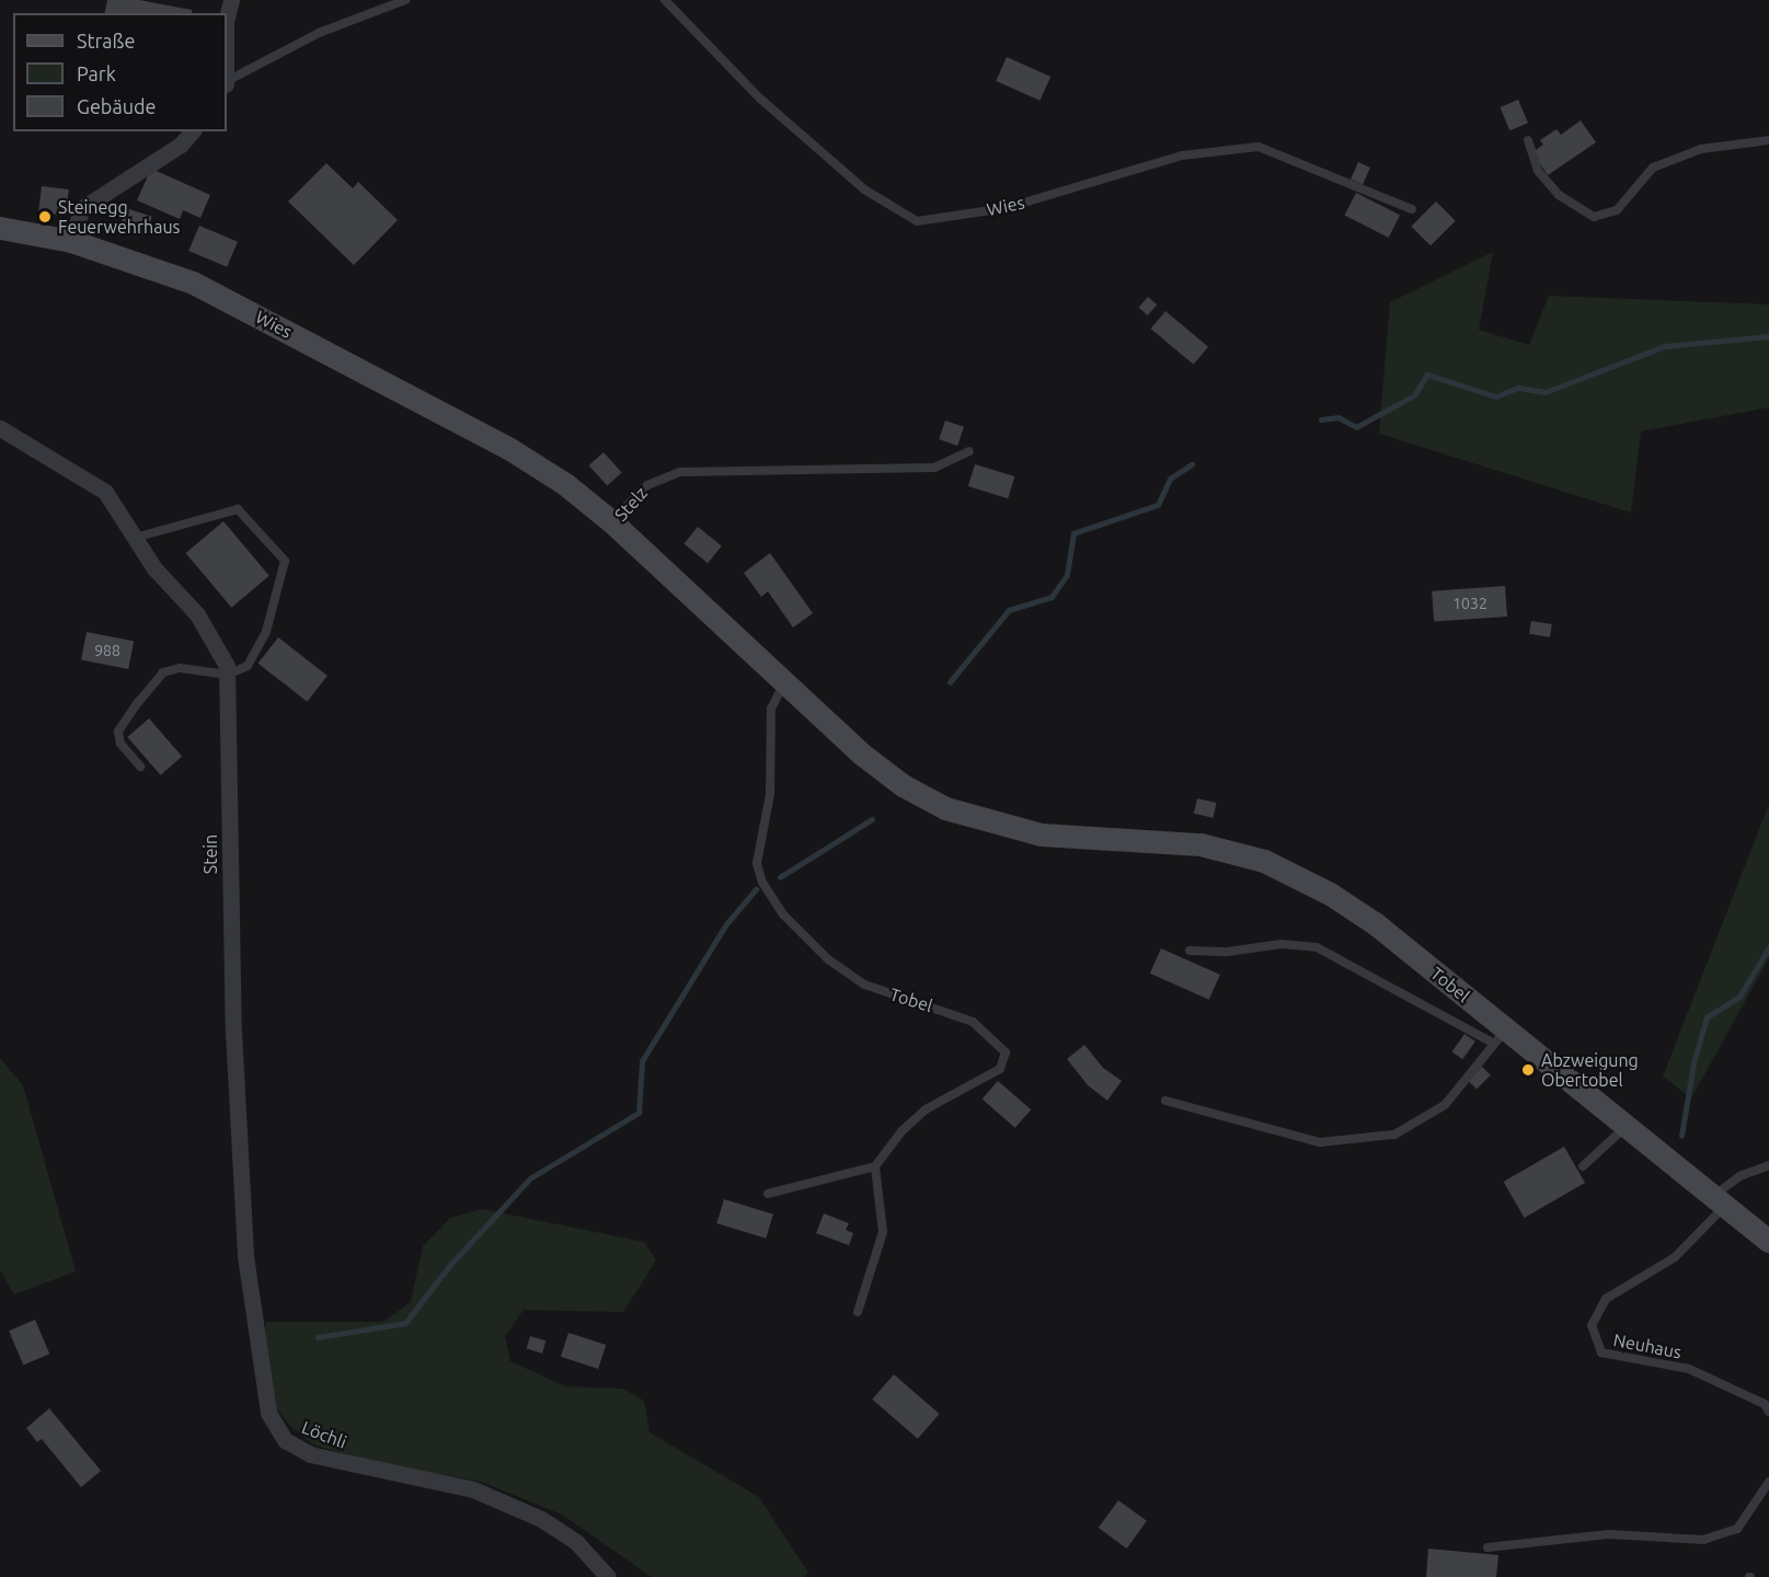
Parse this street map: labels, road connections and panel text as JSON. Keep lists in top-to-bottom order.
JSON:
{
  "streets": {
    "main road": ["Wies", "Stelz", "Tobel"],
    "street": ["Stein", "Löchli"],
    "lane": ["Neuhaus"]
  },
  "crossings": [
    ["Wies", "Stelz"],
    ["Stelz", "Tobel"],
    ["Stein", "Löchli"],
    ["Tobel", "Neuhaus"]
  ],
  "places": ["Steinegg Feuerwehrhaus", "Abzweigung Obertobel"],
  "house_numbers": ["1032", "988"],
  "legend": ["Straße", "Park", "Gebäude"]
}
